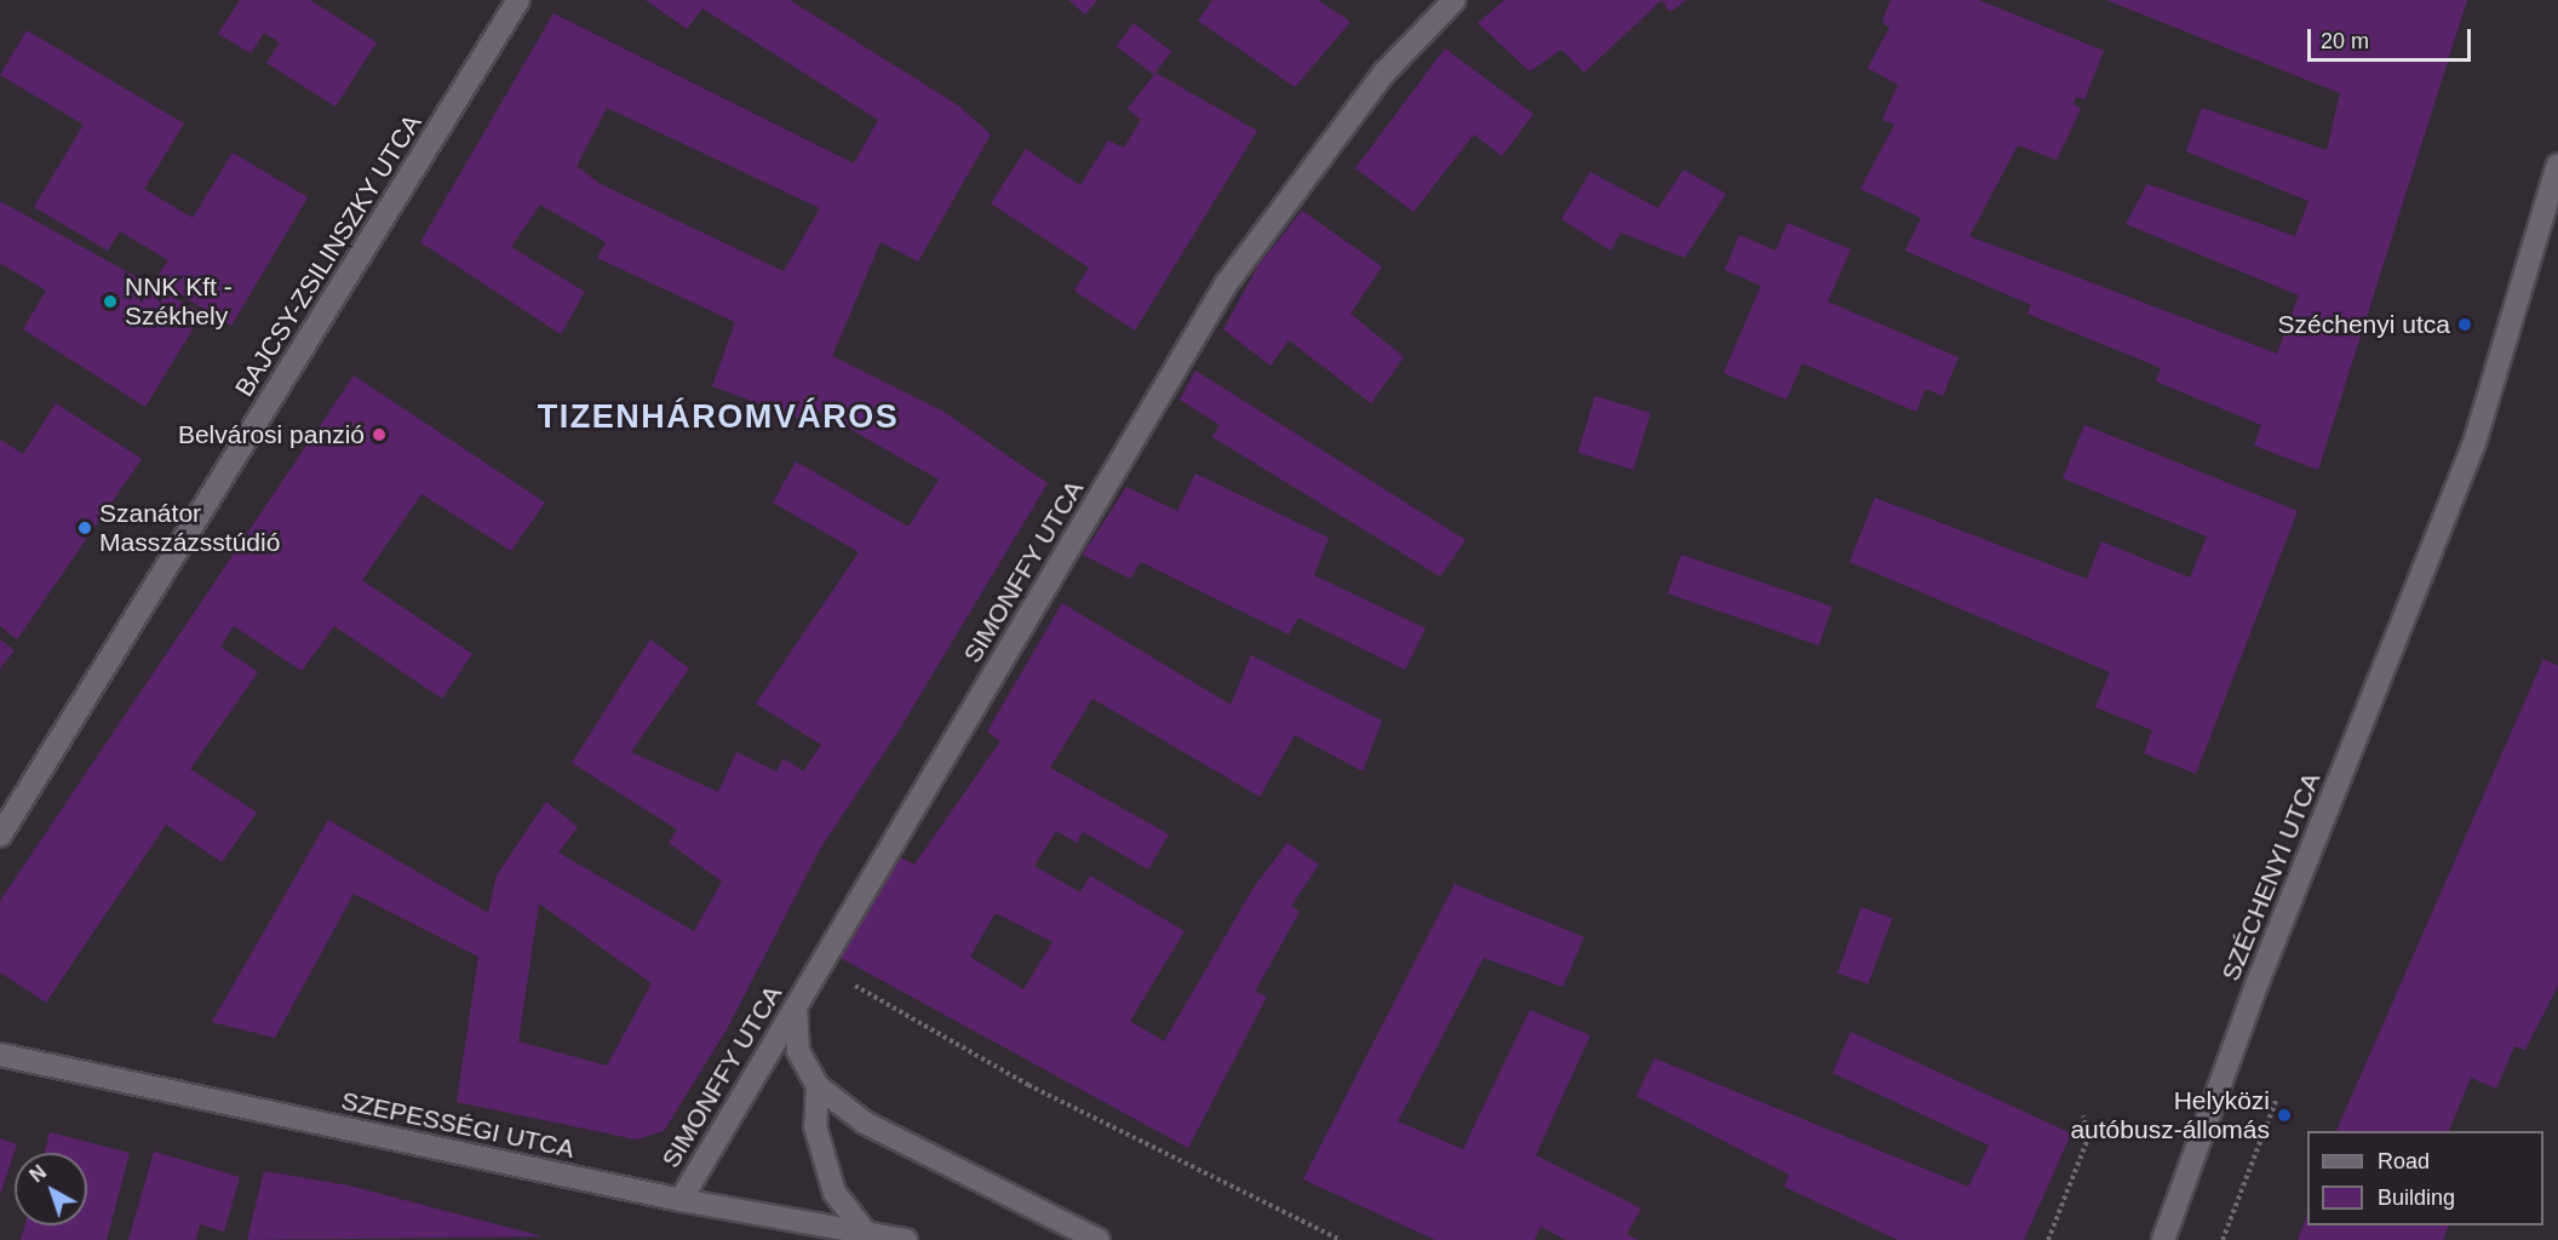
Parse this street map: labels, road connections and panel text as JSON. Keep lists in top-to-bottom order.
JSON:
{
  "streets": {
    "street": [
      "BAJCSY-ZSILINSZKY UTCA",
      "SIMONFFY UTCA",
      "SZÉCHENYI UTCA",
      "SZEPESSÉGI UTCA"
    ]
  },
  "crossings": [
    ["SIMONFFY UTCA", "SZEPESSÉGI UTCA"]
  ],
  "districts": ["TIZENHÁROMVÁROS"],
  "places": [
    "NNK Kft - Székhely",
    "Széchenyi utca",
    "Belvárosi panzió",
    "Szanátor Masszázsstúdió",
    "Helyközi autóbusz-állomás"
  ],
  "legend": ["Road", "Building"],
  "scale_bar": "20 m",
  "north": "top left"
}
